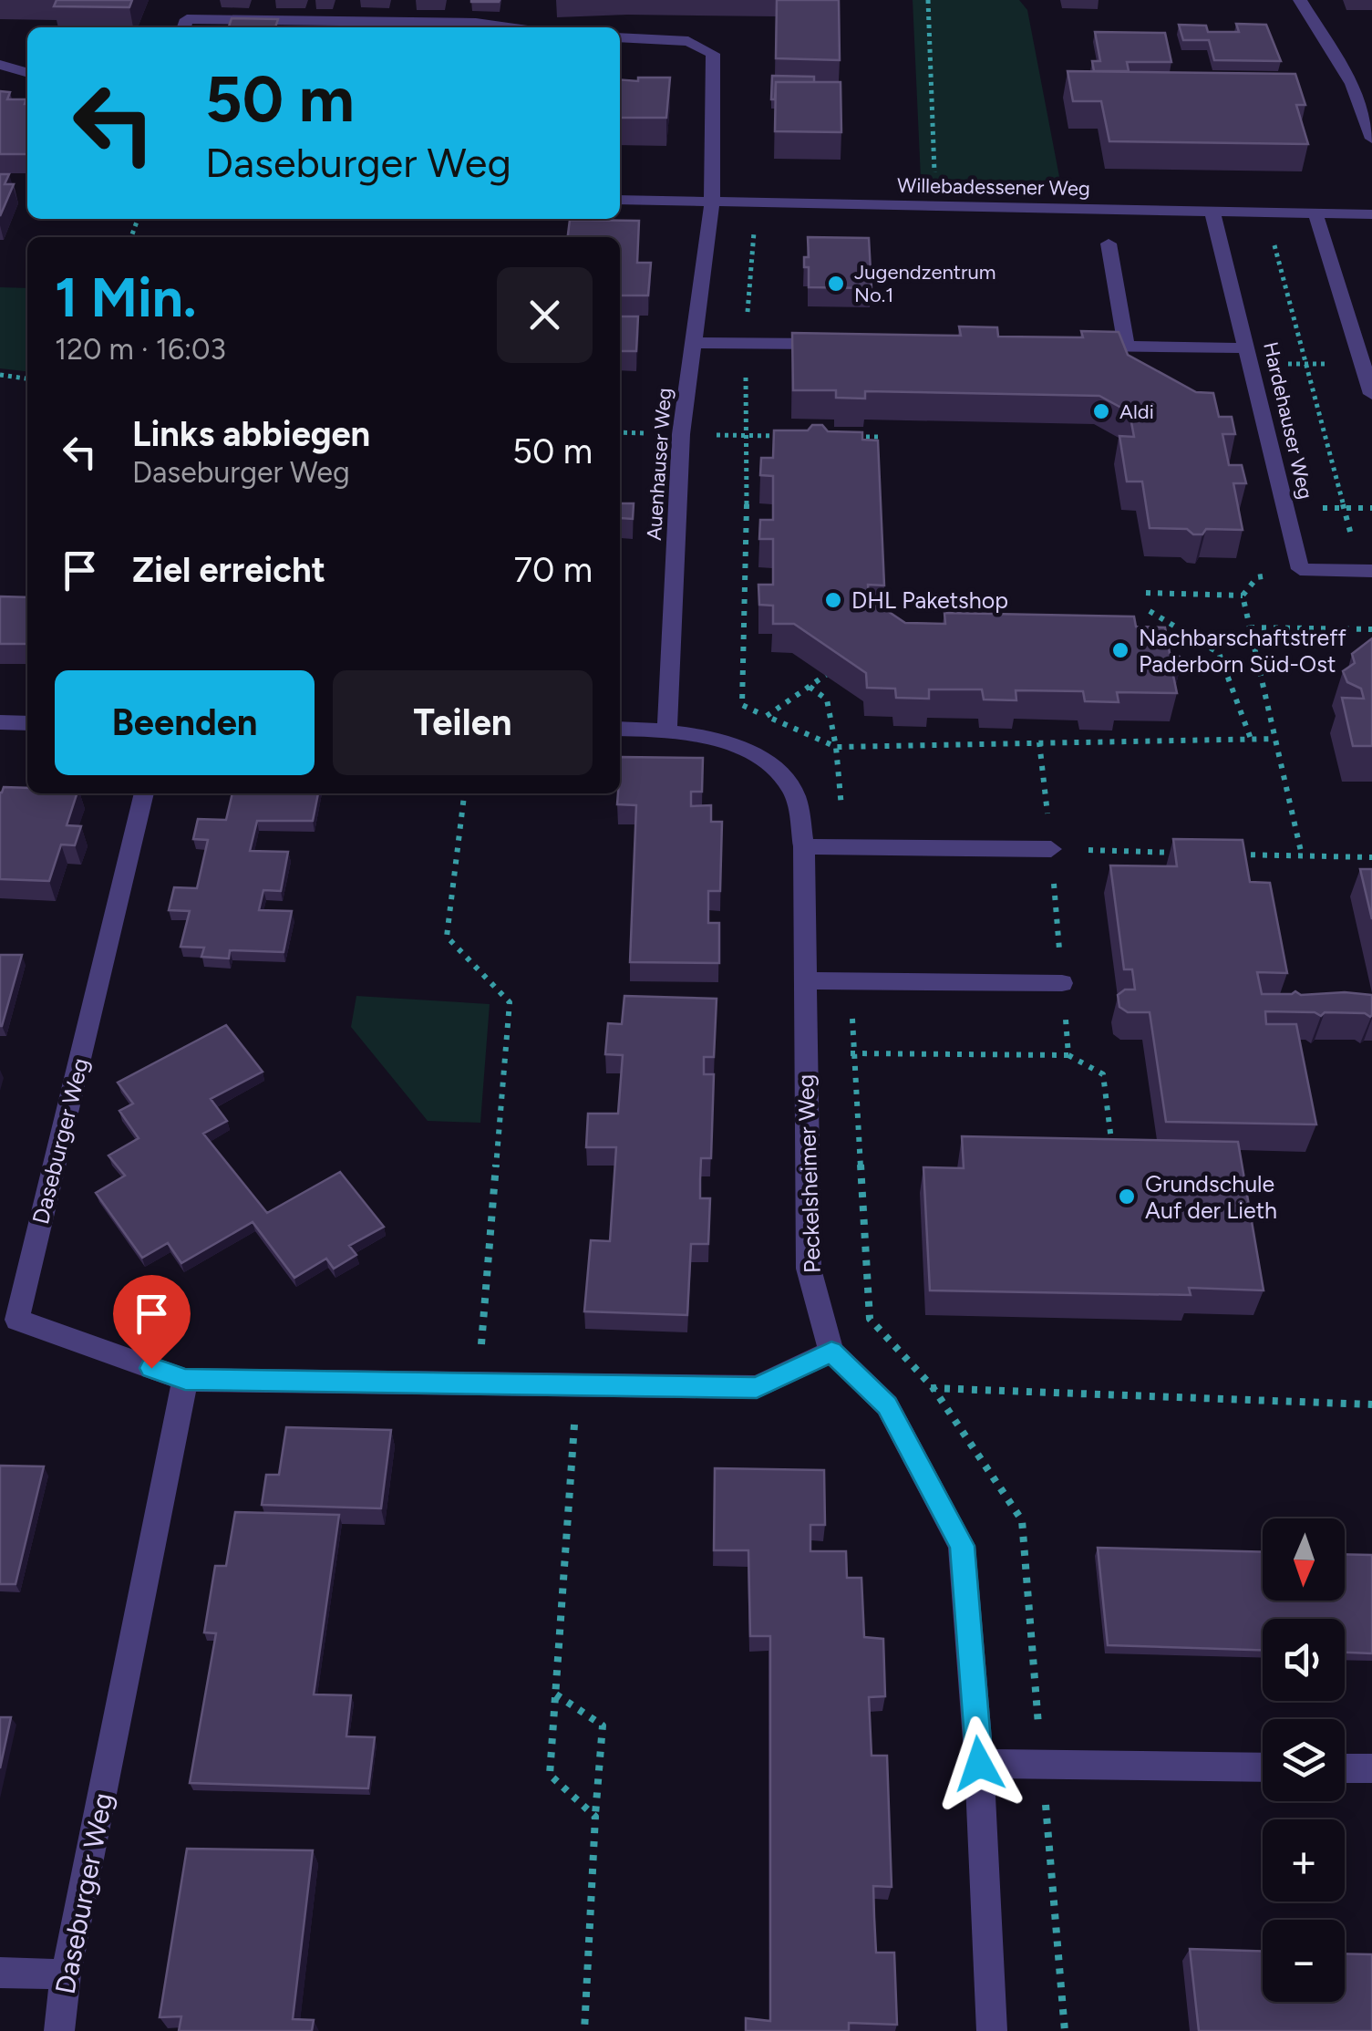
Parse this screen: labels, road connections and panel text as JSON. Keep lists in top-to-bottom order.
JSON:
{
  "streets": {
    "street": [
      "Willebadessener Weg",
      "Hardehauser Weg",
      "Auenhauser Weg",
      "Daseburger Weg",
      "Peckelsheimer Weg"
    ]
  },
  "crossings": [
    ["Willebadessener Weg", "Hardehauser Weg"],
    ["Willebadessener Weg", "Auenhauser Weg"],
    ["Auenhauser Weg", "Peckelsheimer Weg"],
    ["Daseburger Weg", "Peckelsheimer Weg"]
  ],
  "places": [
    "Jugendzentrum No.1",
    "Aldi",
    "DHL Paketshop",
    "Nachbarschaftstreff Paderborn Süd-Ost",
    "Grundschule Auf der Lieth"
  ],
  "north": "bottom",
  "page": {
    "turn": ["50 m", "Daseburger Weg"],
    "heading": ["1 Min.", "120 m · 16:03"],
    "list": [
      {
        "name": "Links abbiegen",
        "note": "Daseburger Weg",
        "value": "50 m"
      },
      {
        "name": "Ziel erreicht",
        "value": "70 m"
      }
    ],
    "buttons": ["Beenden", "Teilen"],
    "map_buttons": ["+", "−"]
  }
}
